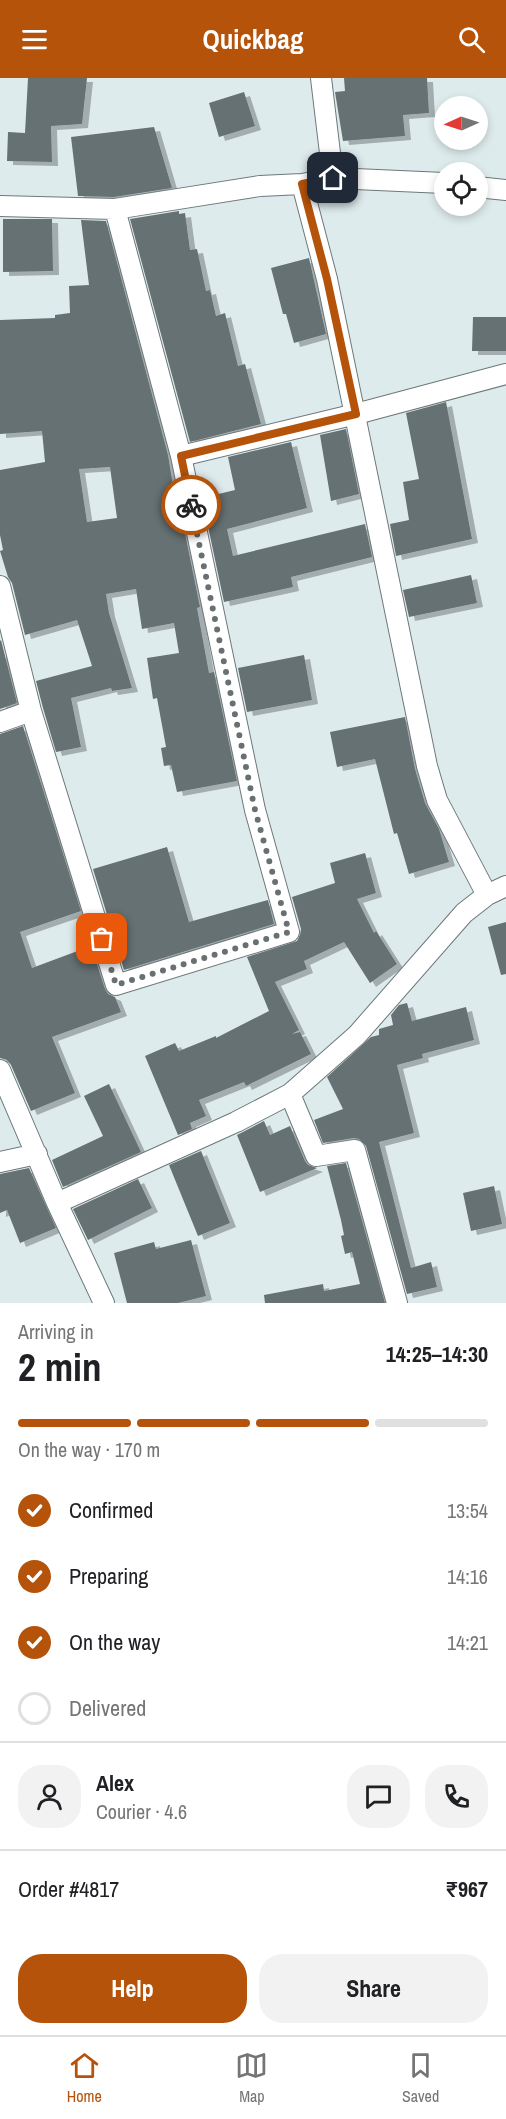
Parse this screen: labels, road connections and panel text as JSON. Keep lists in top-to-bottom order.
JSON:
{
  "north": "left",
  "page": {
    "header": "Quickbag",
    "heading": ["2 min", "Arriving in", "14:25–14:30"],
    "panel": [
      "Alex",
      "Courier · 4.6",
      "Order #4817",
      "₹967"
    ],
    "bar": "On the way · 170 m",
    "list": [
      ["Confirmed", "13:54"],
      ["Preparing", "14:16"],
      ["On the way", "14:21"],
      "Delivered"
    ],
    "buttons": ["Help", "Share"],
    "tabs": ["Home", "Map", "Saved"]
  }
}
